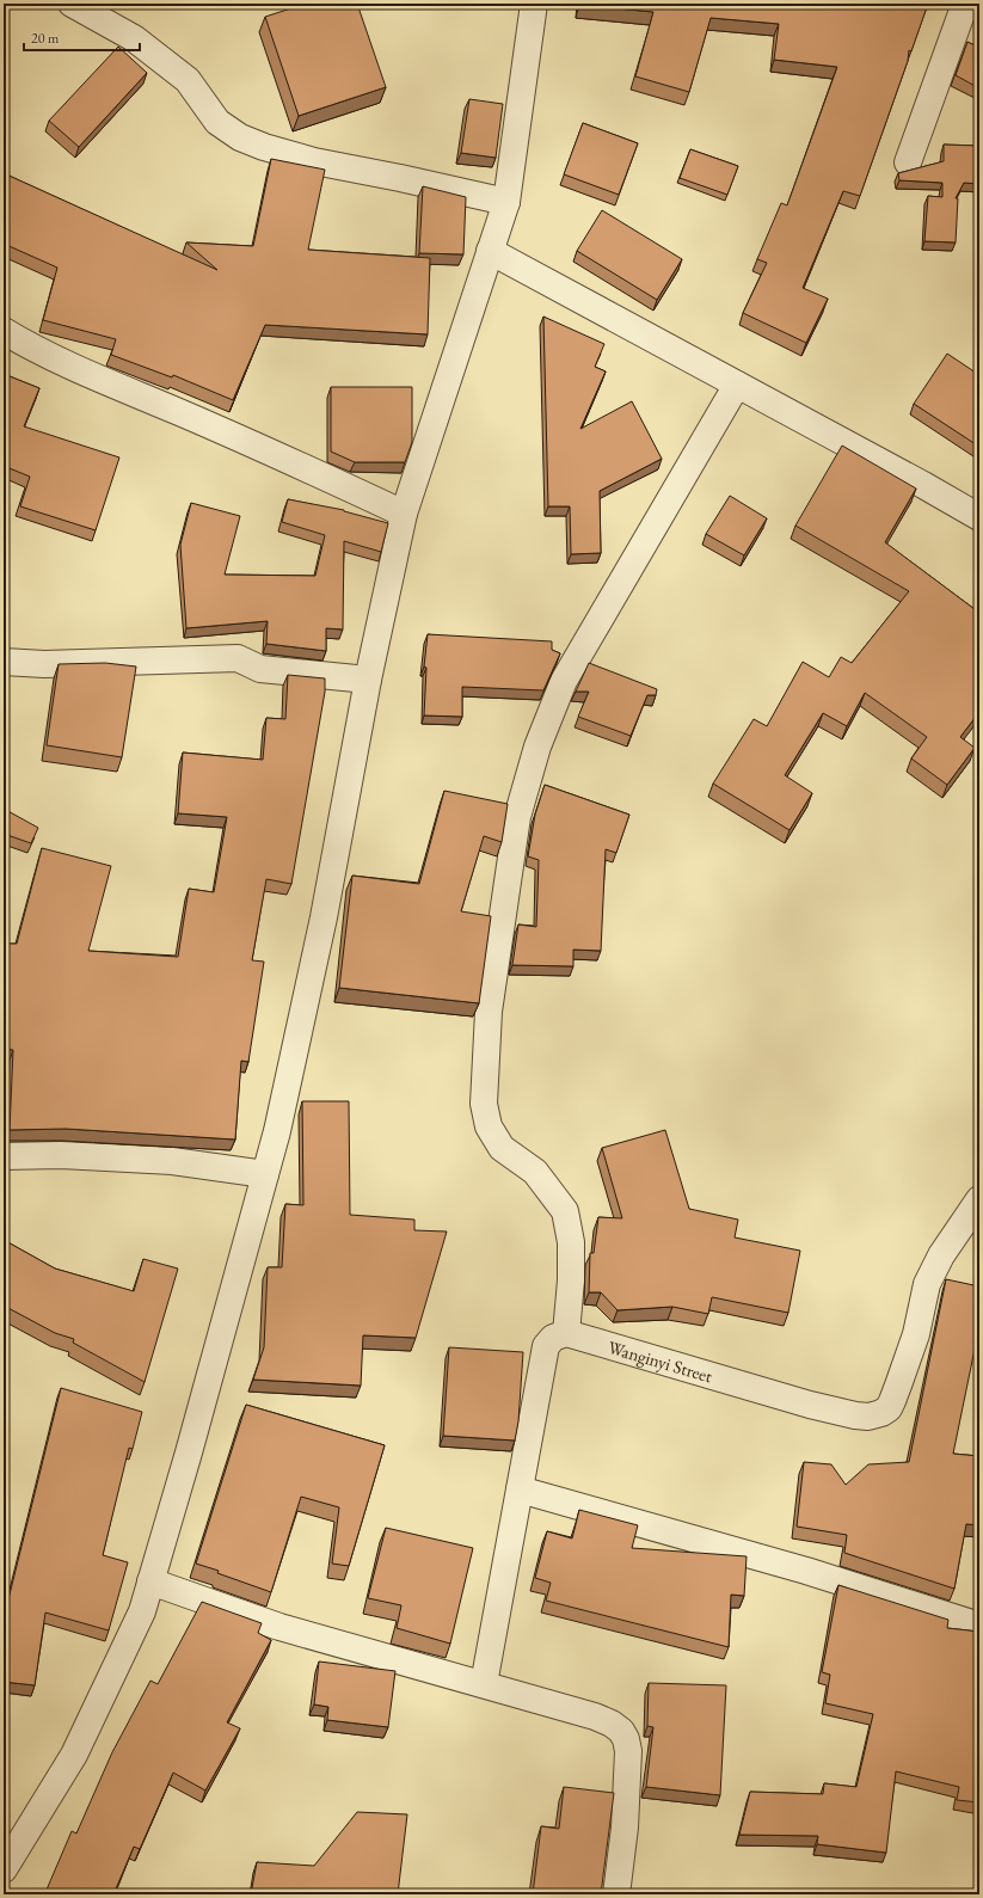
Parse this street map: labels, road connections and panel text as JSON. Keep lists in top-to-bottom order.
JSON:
{
  "streets": {
    "street": ["Wanginyi Street"]
  },
  "scale_bar": "20 m"
}
